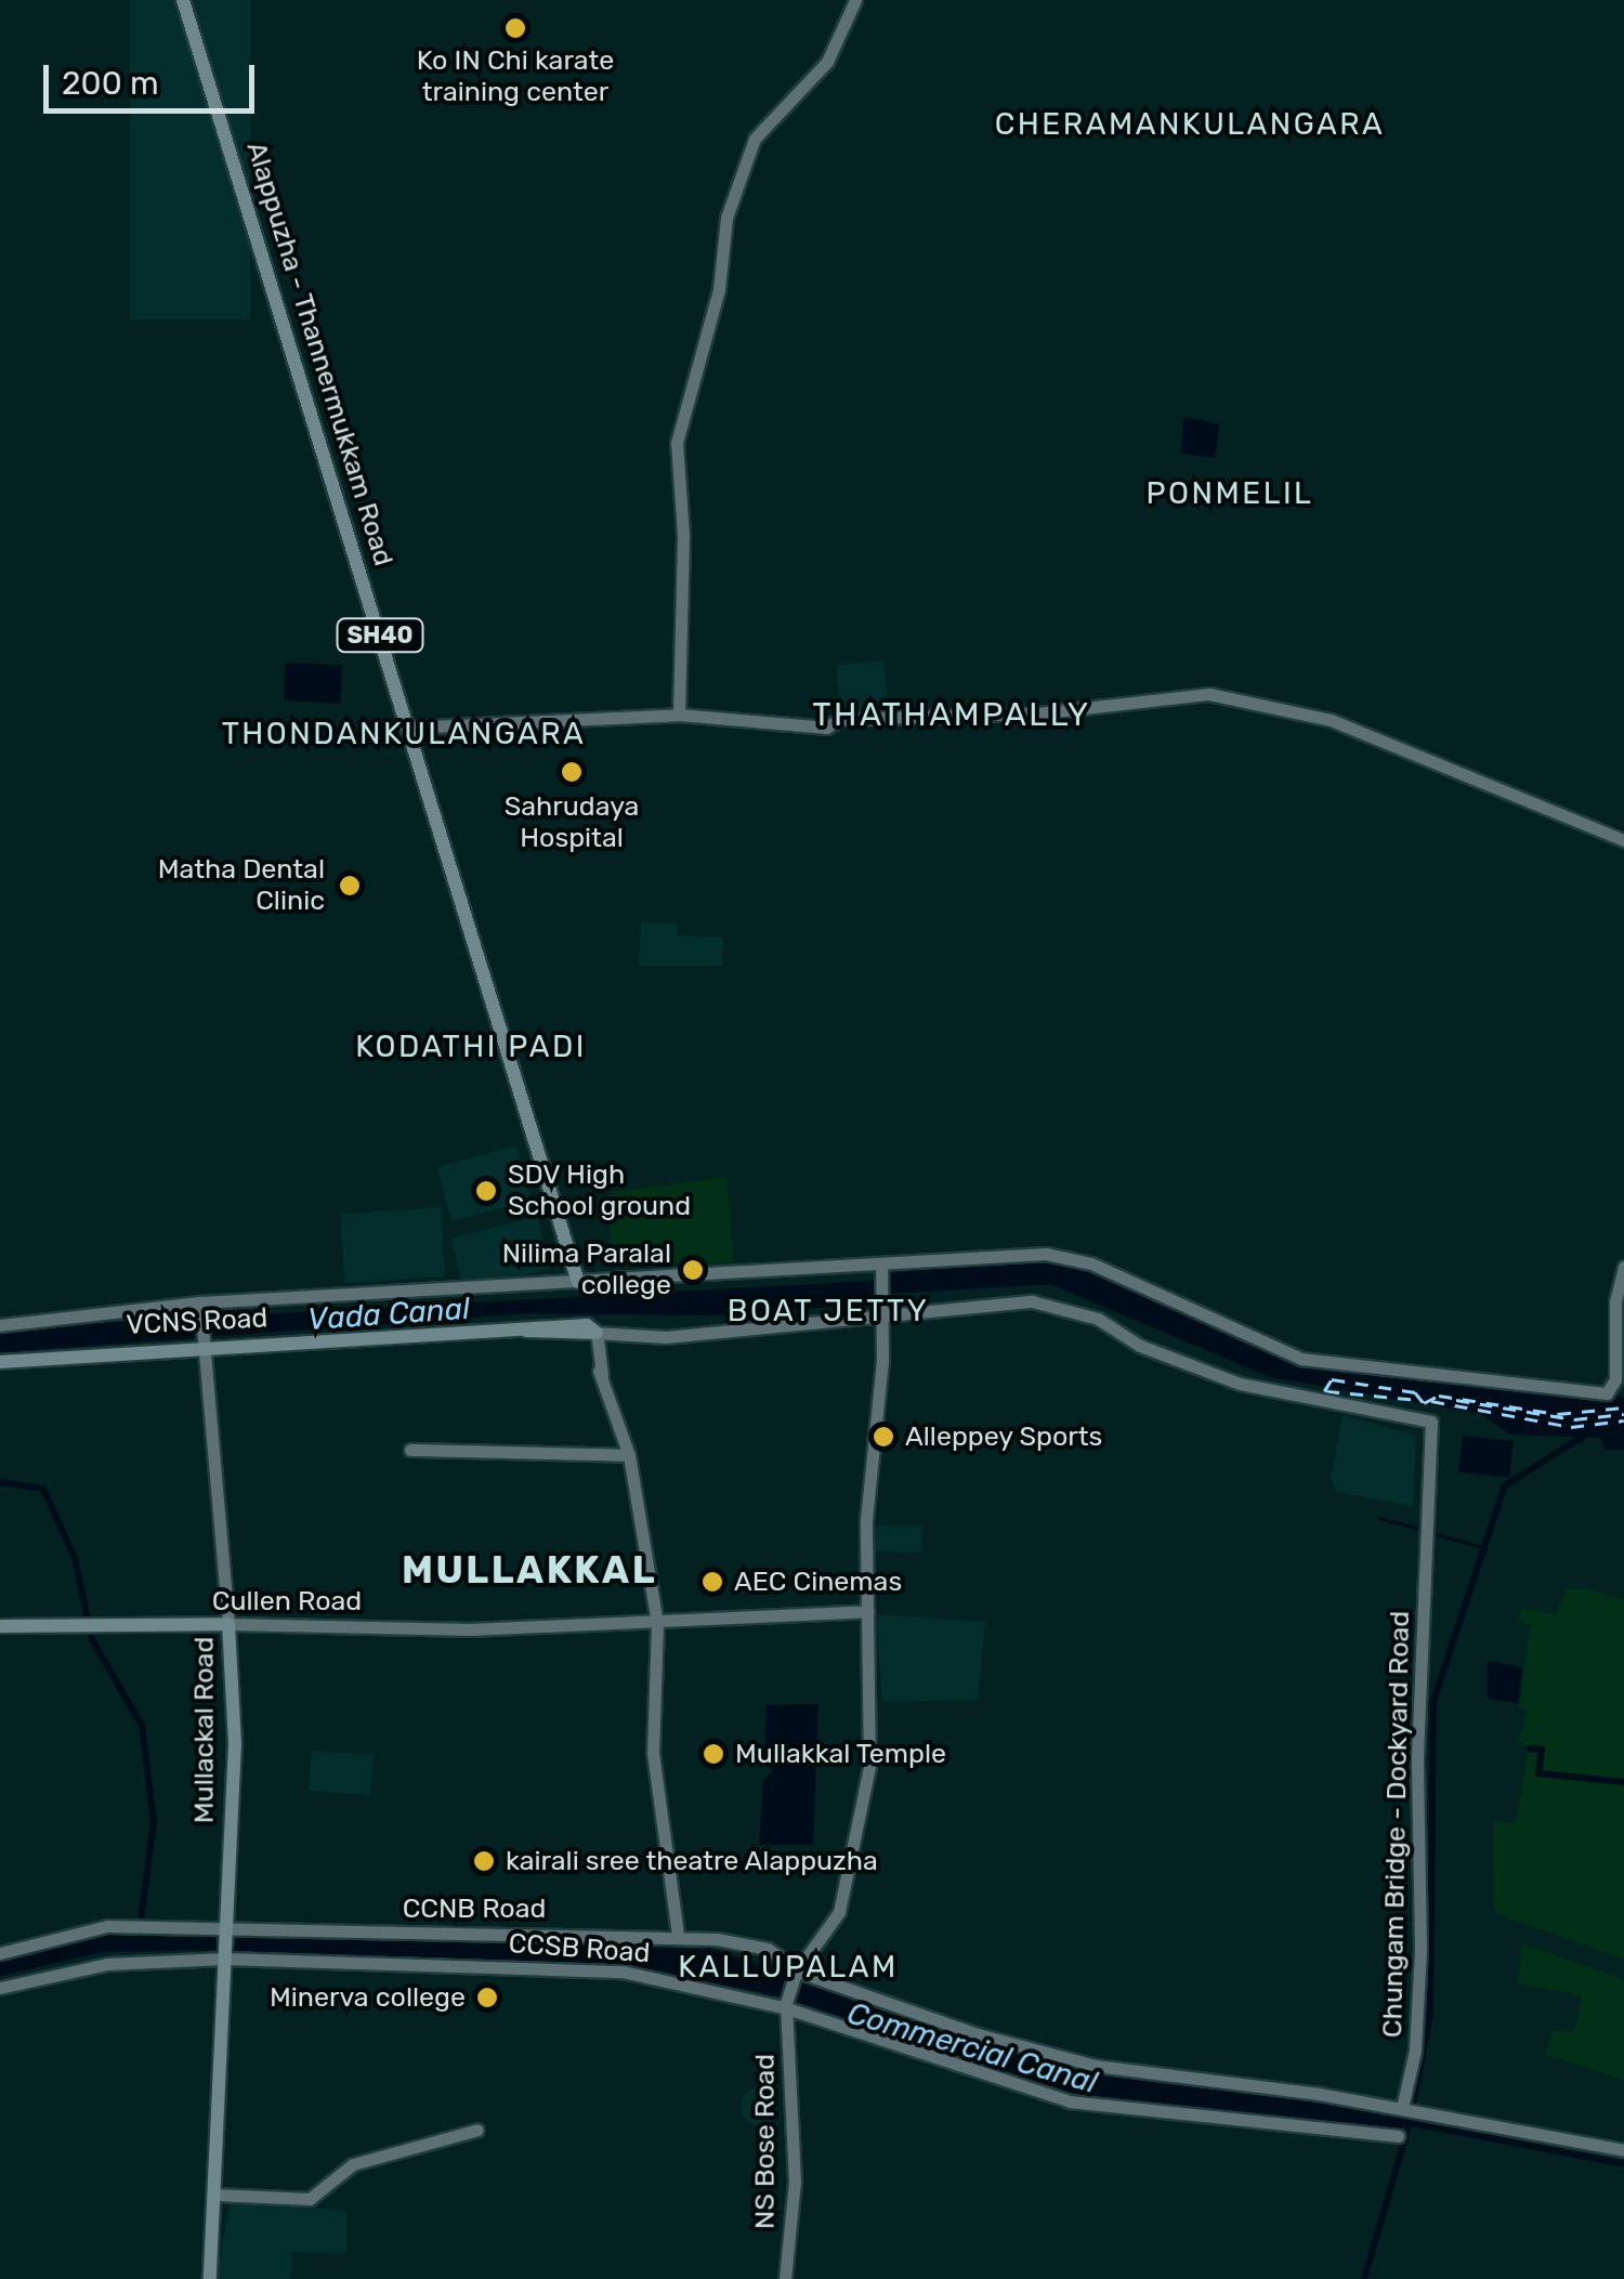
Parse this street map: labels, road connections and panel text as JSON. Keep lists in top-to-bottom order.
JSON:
{
  "streets": {
    "main road": [
      "Alappuzha - Thannermukkam Road",
      "SH40",
      "VCNS Road",
      "Cullen Road",
      "Mullackal Road",
      "Chungam Bridge - Dockyard Road",
      "CCNB Road",
      "CCSB Road",
      "NS Bose Road"
    ]
  },
  "crossings": [
    ["VCNS Road", "Mullackal Road"],
    ["Cullen Road", "Mullackal Road"],
    ["Mullackal Road", "CCNB Road"],
    ["Mullackal Road", "CCSB Road"],
    ["Chungam Bridge - Dockyard Road", "CCNB Road"],
    ["CCSB Road", "NS Bose Road"]
  ],
  "districts": [
    "CHERAMANKULANGARA",
    "PONMELIL",
    "THATHAMPALLY",
    "THONDANKULANGARA",
    "KODATHI PADI",
    "BOAT JETTY",
    "MULLAKKAL",
    "KALLUPALAM"
  ],
  "water": ["Vada Canal", "Commercial Canal"],
  "places": [
    "Ko IN Chi karate training center",
    "Sahrudaya Hospital",
    "Matha Dental Clinic",
    "SDV High School ground",
    "Nilima Paralal college",
    "Alleppey Sports",
    "AEC Cinemas",
    "Mullakkal Temple",
    "kairali sree theatre Alappuzha",
    "Minerva college"
  ],
  "scale_bar": "200 m"
}
